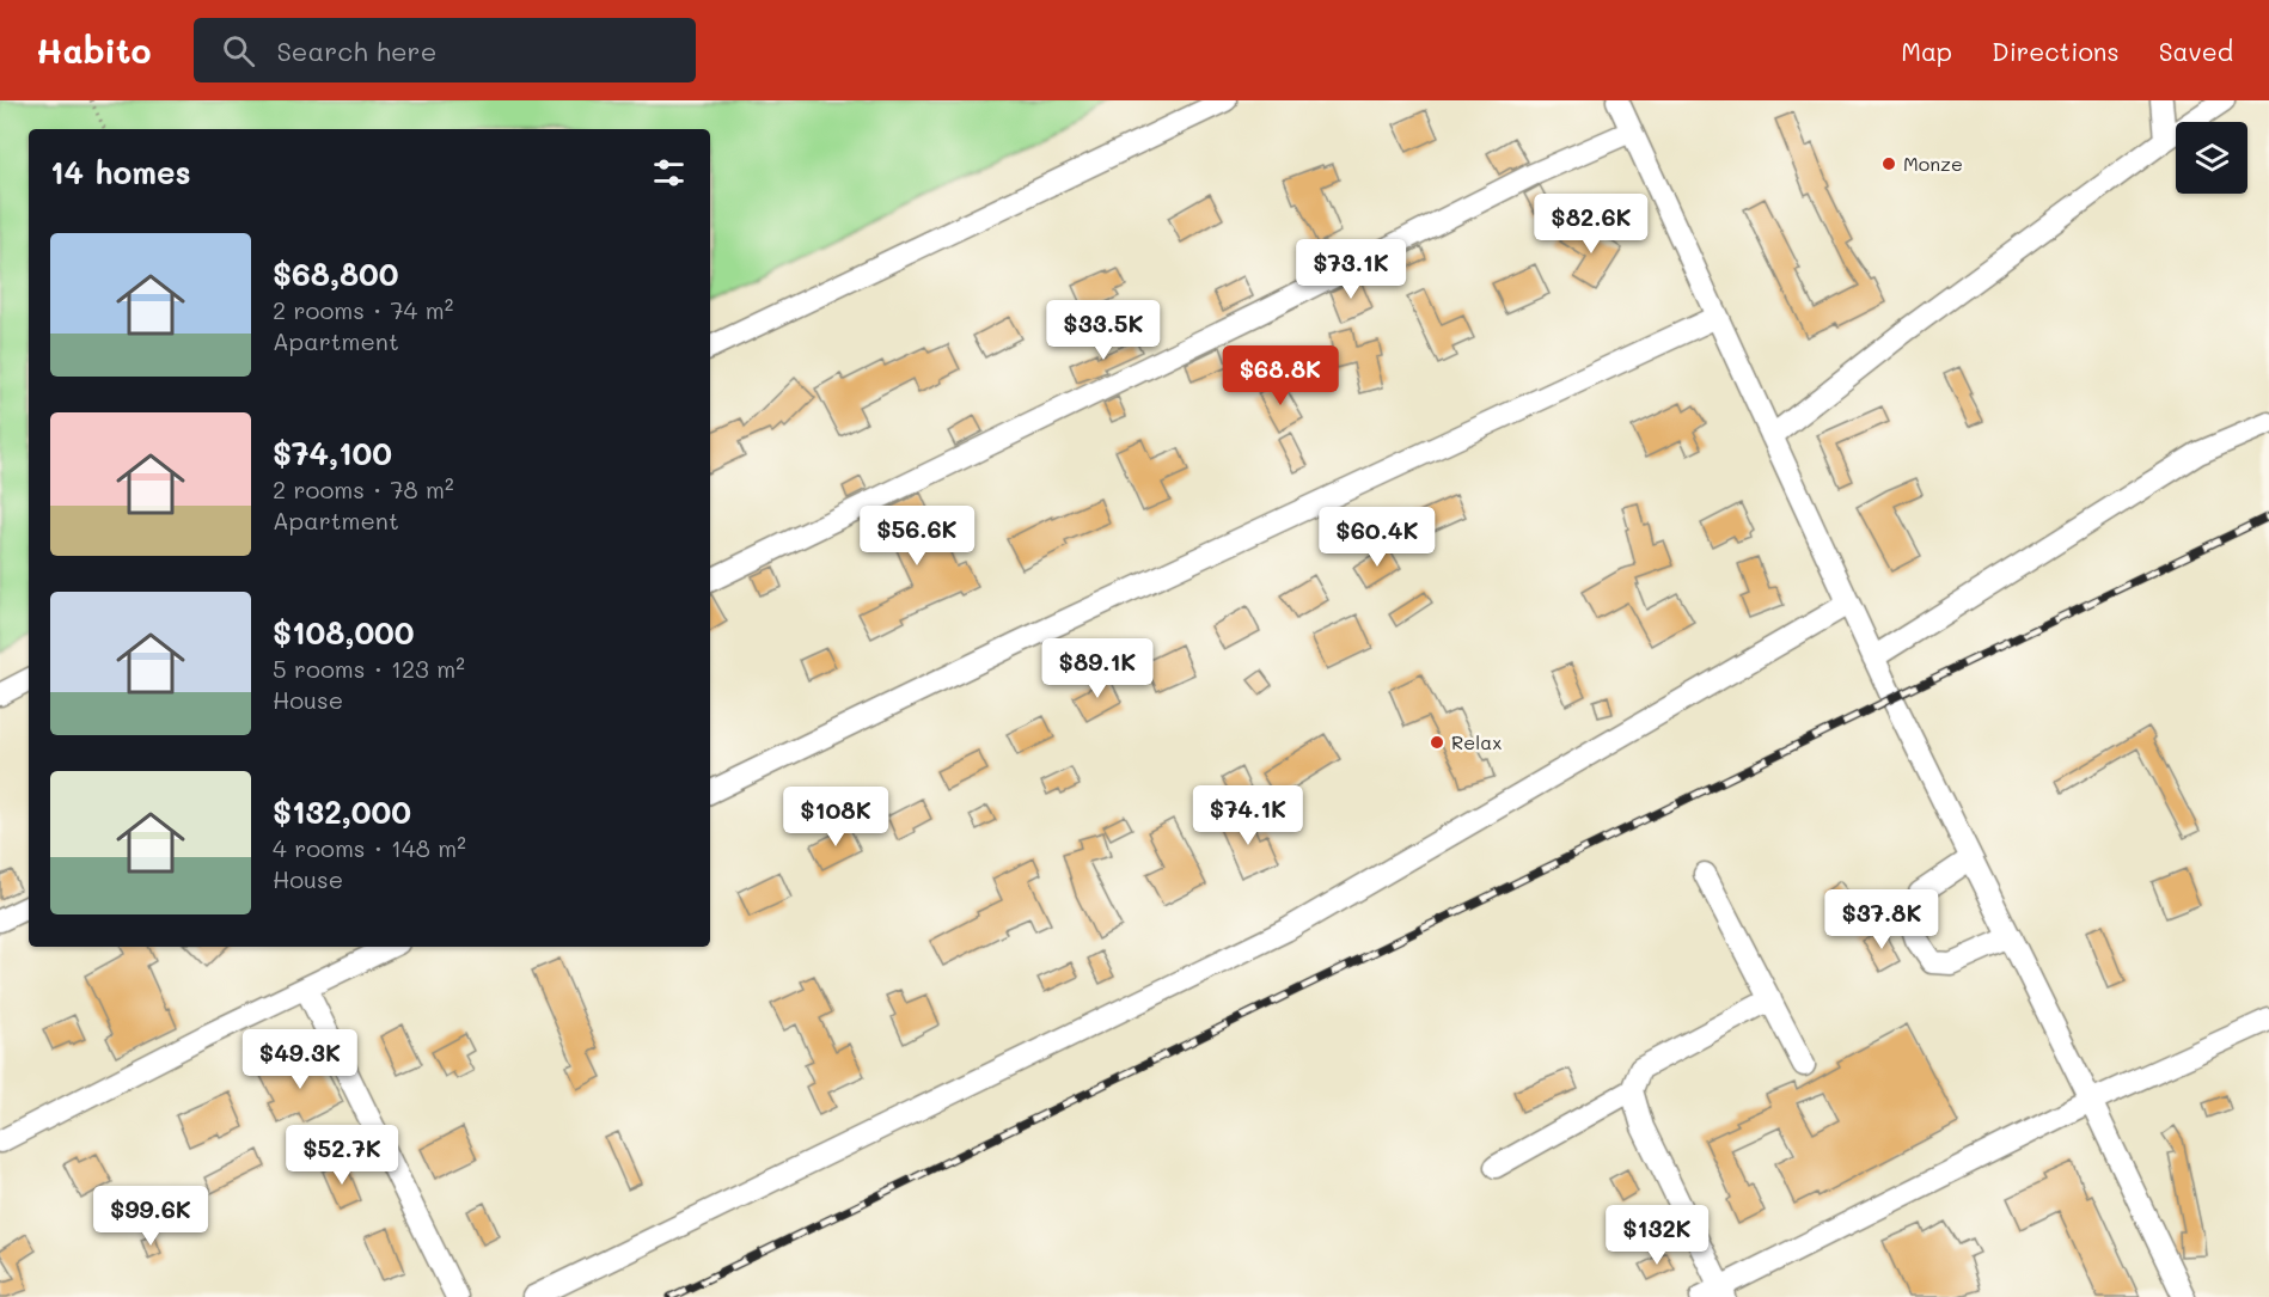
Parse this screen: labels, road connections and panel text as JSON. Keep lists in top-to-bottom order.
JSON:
{
  "places": ["Monze", "Relax"],
  "page": {
    "header": "Habito",
    "search": "Search here",
    "nav": ["Map", "Directions", "Saved"],
    "heading": "14 homes",
    "price": [
      "$82.6K",
      "$73.1K",
      "$33.5K",
      "$68.8K",
      "$56.6K",
      "$60.4K",
      "$89.1K",
      "$74.1K",
      "$108K",
      "$37.8K",
      "$49.3K",
      "$52.7K",
      "$99.6K",
      "$132K"
    ],
    "list": [
      {
        "name": "$68,800",
        "note": "2 rooms · 74 m² · Apartment"
      },
      {
        "name": "$74,100",
        "note": "2 rooms · 78 m² · Apartment"
      },
      {
        "name": "$108,000",
        "note": "5 rooms · 123 m² · House"
      },
      {
        "name": "$132,000",
        "note": "4 rooms · 148 m² · House"
      }
    ]
  }
}
